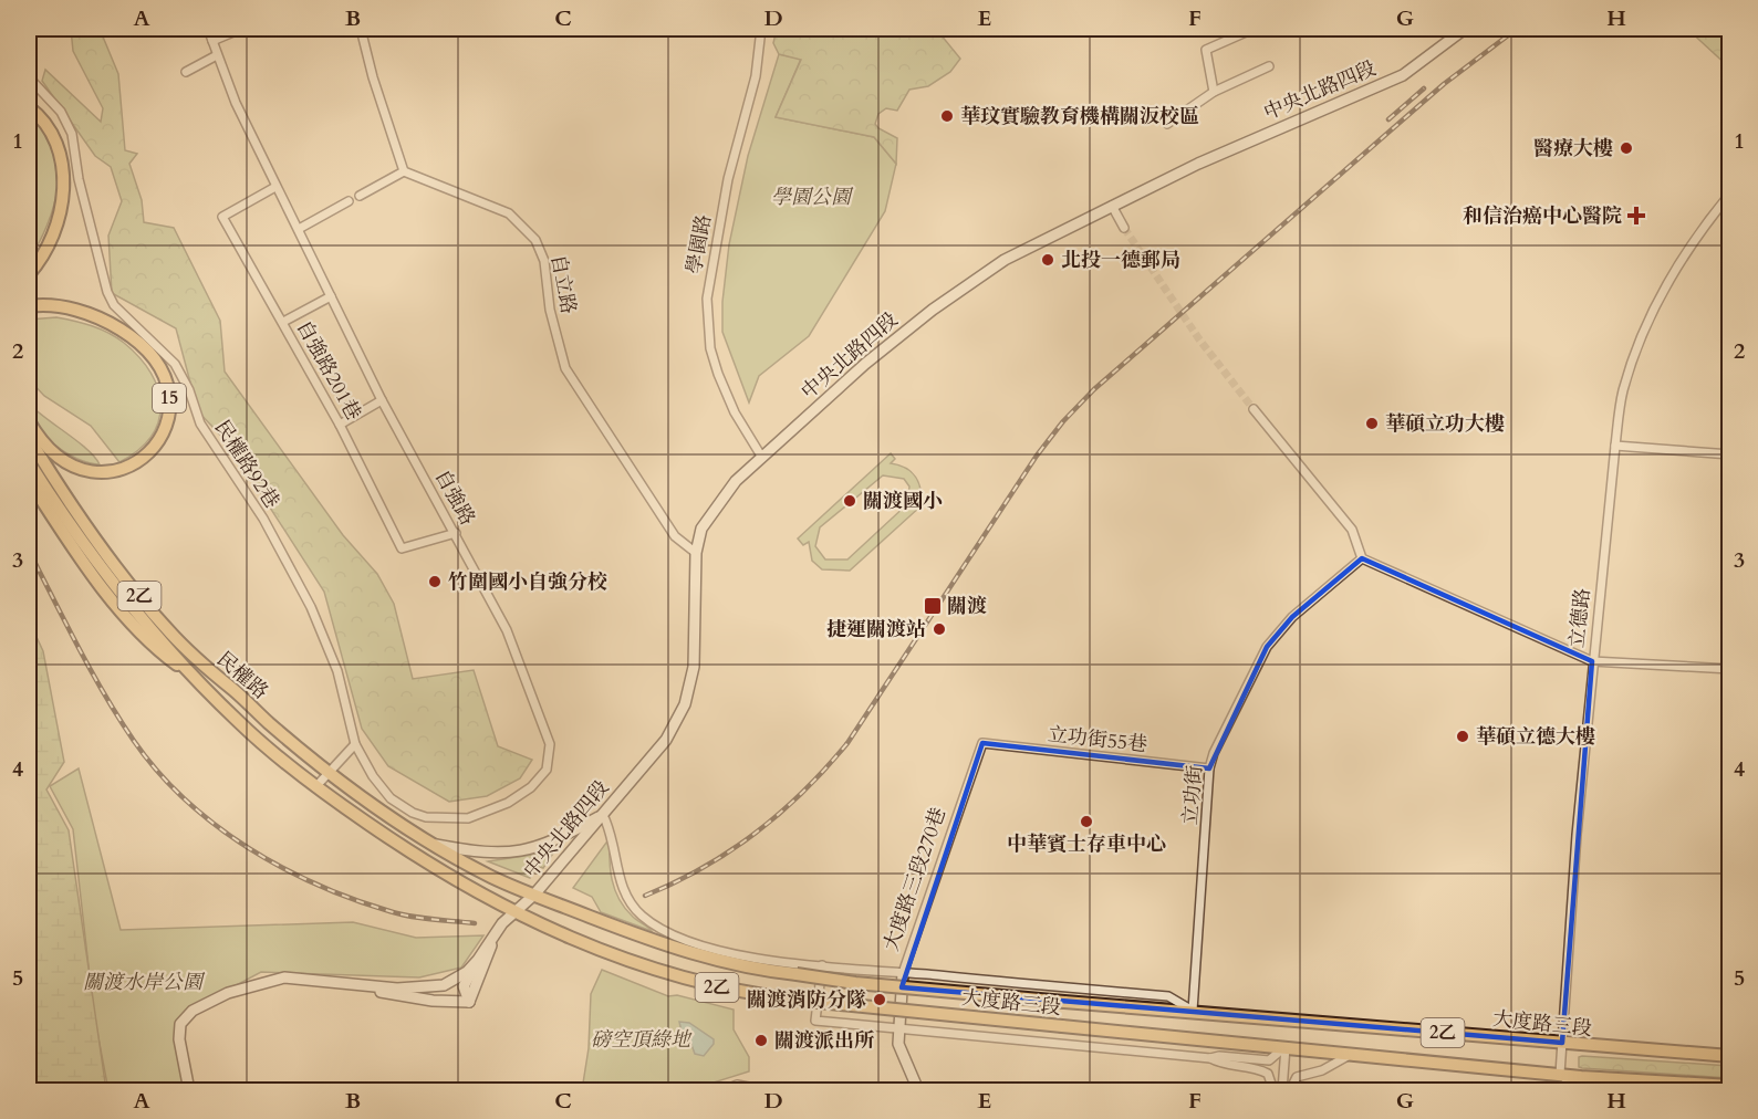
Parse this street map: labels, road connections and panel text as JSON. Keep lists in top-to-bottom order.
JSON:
{
  "streets": {
    "main road": [
      "15",
      "2乙",
      "民權路",
      "大度路三段"
    ],
    "street": [
      "中央北路四段",
      "學園路",
      "自立路",
      "自強路201巷",
      "民權路92巷",
      "自強路",
      "立德路",
      "立功街55巷",
      "立功街",
      "大度路三段270巷"
    ]
  },
  "crossings": [
    ["中央北路四段", "學園路"],
    ["中央北路四段", "自立路"],
    ["中央北路四段", "大度路三段"],
    ["自強路201巷", "自強路"],
    ["民權路92巷", "自強路"],
    ["立德路", "大度路三段"],
    ["民權路", "大度路三段"],
    ["立功街55巷", "立功街"],
    ["立功街55巷", "大度路三段270巷"],
    ["立功街", "大度路三段"],
    ["大度路三段270巷", "大度路三段"]
  ],
  "parks": ["學園公園", "關渡水岸公園", "磅空頂綠地"],
  "places": {
    "other": [
      "華玟實驗教育機構關汳校區",
      "醫療大樓",
      "北投一德郵局",
      "華碩立功大樓",
      "關渡國小",
      "竹圍國小自強分校",
      "捷運關渡站",
      "華碩立德大樓",
      "中華賓士存車中心",
      "關渡消防分隊",
      "關渡派出所"
    ],
    "health": ["和信治癌中心醫院"],
    "transit": ["關渡"]
  },
  "grid": {
    "columns": [
      "A",
      "B",
      "C",
      "D",
      "E",
      "F",
      "G",
      "H"
    ],
    "rows": [
      "1",
      "2",
      "3",
      "4",
      "5"
    ]
  }
}
